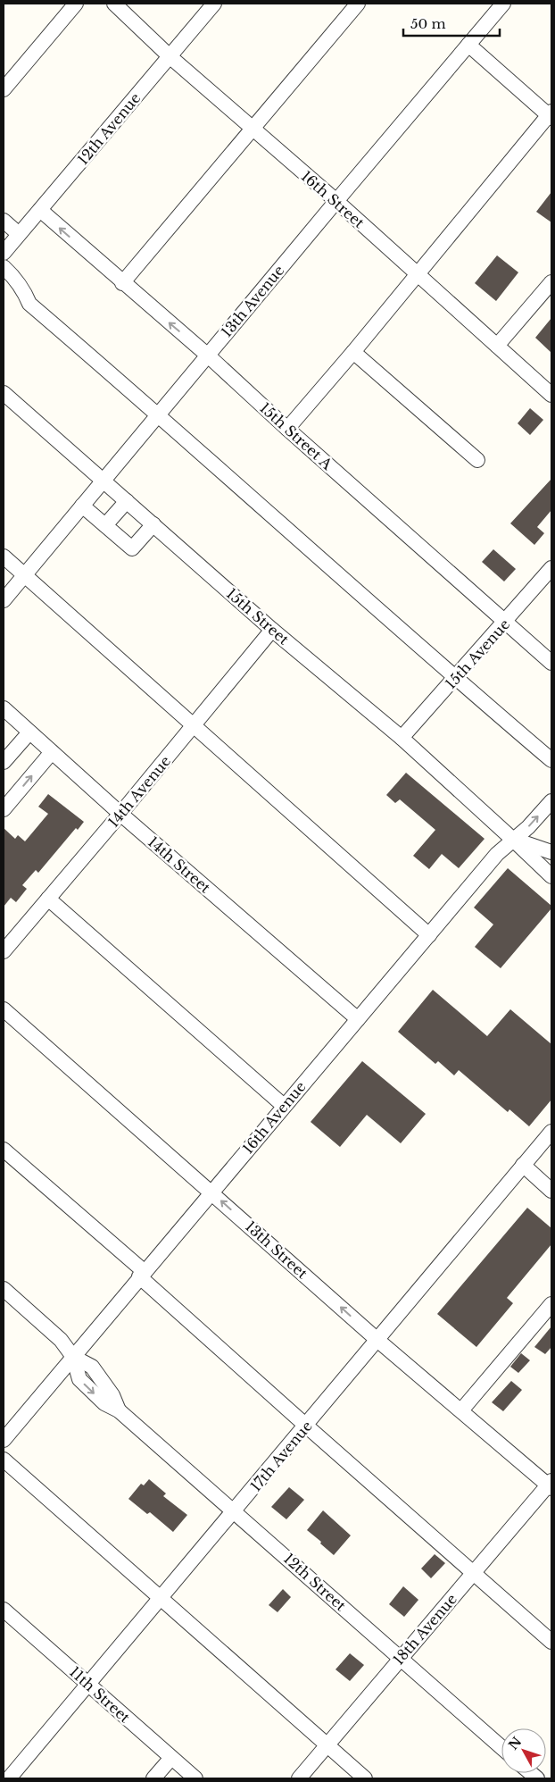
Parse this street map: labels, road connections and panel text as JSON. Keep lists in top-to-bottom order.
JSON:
{
  "streets": {
    "street": [
      "12th Avenue",
      "16th Street",
      "13th Avenue",
      "15th Street A",
      "15th Street",
      "15th Avenue",
      "14th Avenue",
      "14th Street",
      "16th Avenue",
      "13th Street",
      "17th Avenue",
      "12th Street",
      "18th Avenue",
      "11th Street"
    ]
  },
  "crossings": [
    ["12th Avenue", "16th Street"],
    ["12th Avenue", "15th Street A"],
    ["16th Street", "13th Avenue"],
    ["13th Avenue", "15th Street A"],
    ["13th Avenue", "15th Street"],
    ["15th Street A", "15th Avenue"],
    ["15th Street", "15th Avenue"],
    ["15th Street", "14th Avenue"],
    ["15th Street", "16th Avenue"],
    ["14th Avenue", "14th Street"],
    ["14th Street", "16th Avenue"],
    ["16th Avenue", "13th Street"],
    ["16th Avenue", "12th Street"],
    ["13th Street", "17th Avenue"],
    ["13th Street", "18th Avenue"],
    ["17th Avenue", "12th Street"],
    ["17th Avenue", "11th Street"],
    ["12th Street", "18th Avenue"]
  ],
  "scale_bar": "50 m",
  "north": "top left"
}
